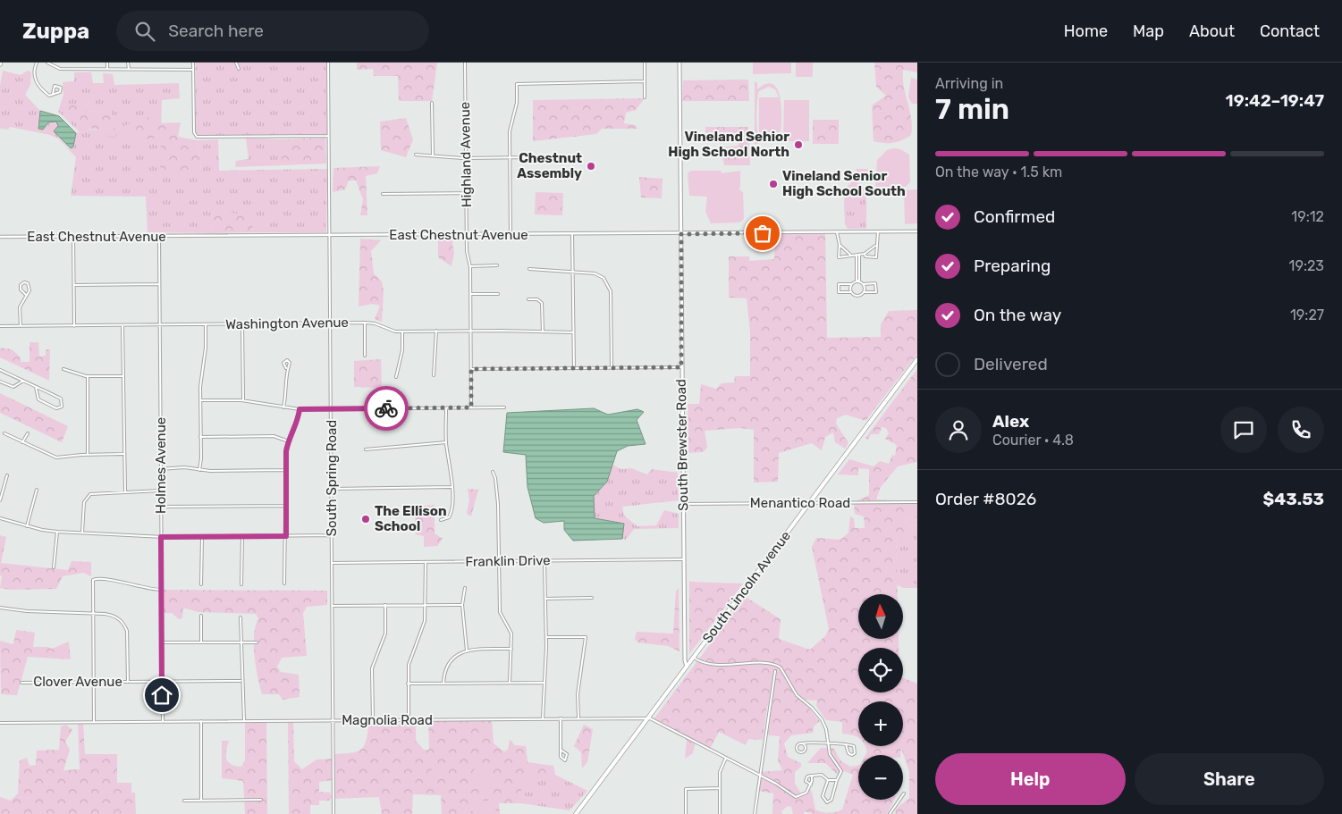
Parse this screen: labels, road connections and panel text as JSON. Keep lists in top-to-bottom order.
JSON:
{
  "streets": {
    "main road": ["South Brewster Road", "South Lincoln Avenue"],
    "street": [
      "Highland Avenue",
      "East Chestnut Avenue",
      "Washington Avenue",
      "Holmes Avenue",
      "South Spring Road",
      "Menantico Road",
      "Franklin Drive",
      "Clover Avenue",
      "Magnolia Road"
    ]
  },
  "crossings": [
    ["Highland Avenue", "East Chestnut Avenue"],
    ["Highland Avenue", "Washington Avenue"],
    ["East Chestnut Avenue", "South Brewster Road"],
    ["East Chestnut Avenue", "Holmes Avenue"],
    ["East Chestnut Avenue", "South Spring Road"],
    ["Washington Avenue", "Holmes Avenue"],
    ["Washington Avenue", "South Spring Road"],
    ["South Brewster Road", "Menantico Road"],
    ["South Brewster Road", "Franklin Drive"],
    ["South Brewster Road", "South Lincoln Avenue"],
    ["Holmes Avenue", "Clover Avenue"],
    ["Holmes Avenue", "Magnolia Road"],
    ["South Spring Road", "Franklin Drive"],
    ["South Spring Road", "Magnolia Road"],
    ["Menantico Road", "South Lincoln Avenue"],
    ["South Lincoln Avenue", "Magnolia Road"]
  ],
  "places": [
    "Vineland Sehior High School North",
    "Chestnut Assembly",
    "Vineland Senior High School South",
    "The Ellison School"
  ],
  "north": "top",
  "page": {
    "header": "Zuppa",
    "search": "Search here",
    "nav": [
      "Home",
      "Map",
      "About",
      "Contact"
    ],
    "heading": ["7 min", "Arriving in", "19:42–19:47"],
    "panel": [
      "Alex",
      "Courier · 4.8",
      "Order #8026",
      "$43.53"
    ],
    "bar": "On the way · 1.5 km",
    "list": [
      ["Confirmed", "19:12"],
      ["Preparing", "19:23"],
      ["On the way", "19:27"],
      "Delivered"
    ],
    "map_buttons": ["+", "−"],
    "buttons": ["Help", "Share"]
  }
}
